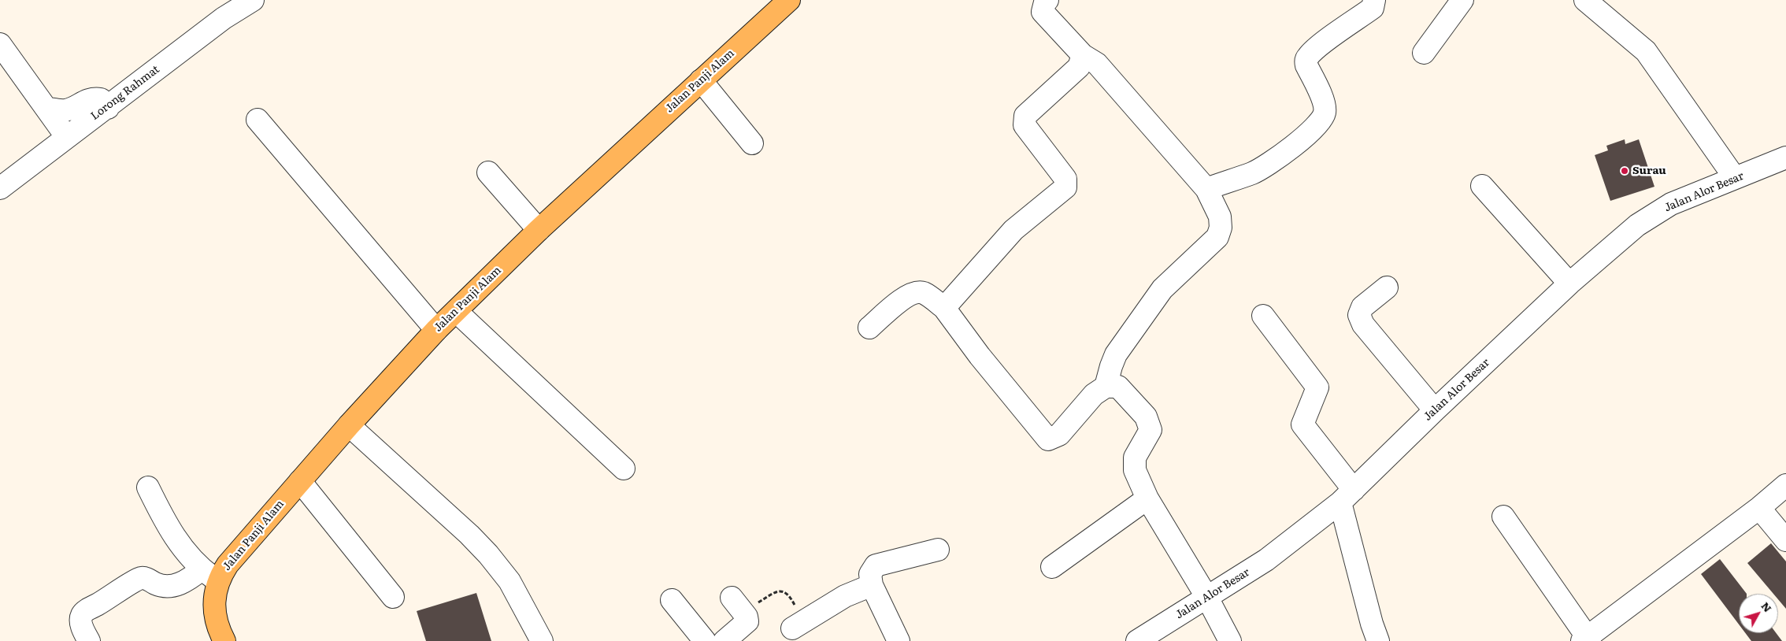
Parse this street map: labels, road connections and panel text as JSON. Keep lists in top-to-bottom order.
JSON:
{
  "streets": {
    "main road": ["Jalan Panji Alam"],
    "street": ["Lorong Rahmat", "Jalan Alor Besar"]
  },
  "places": ["Surau"],
  "north": "top right"
}
